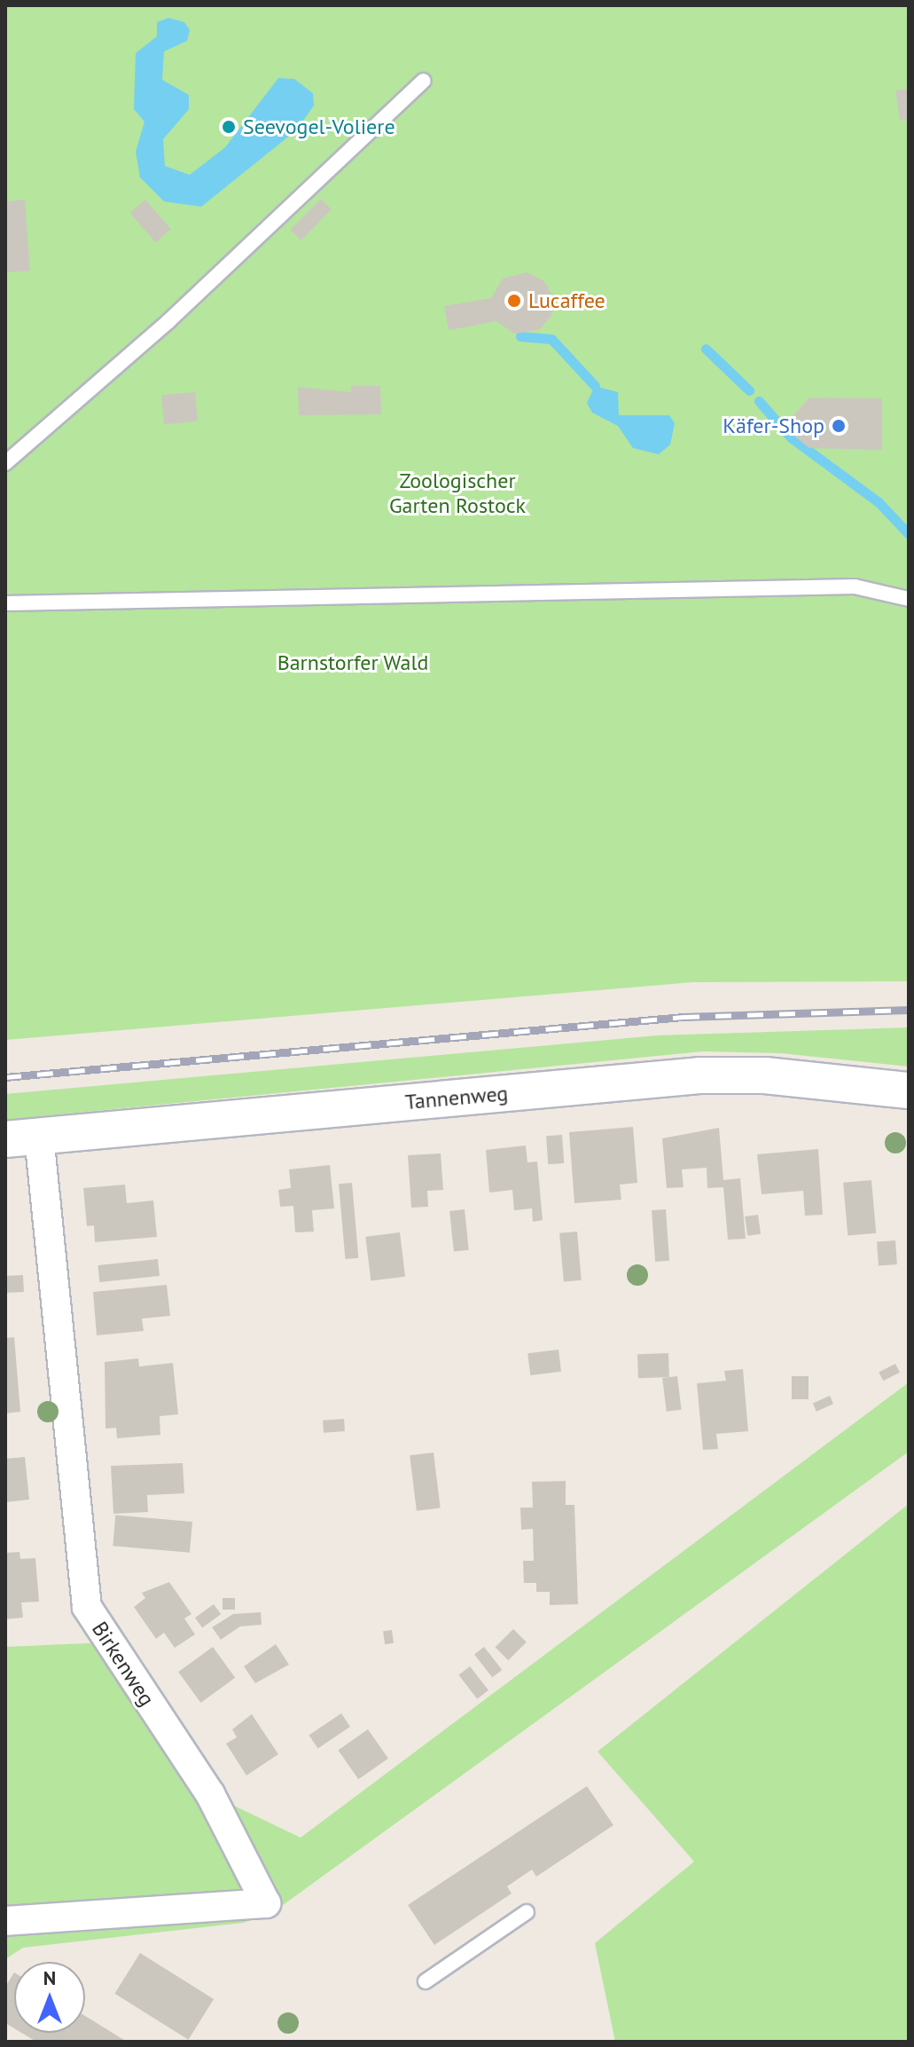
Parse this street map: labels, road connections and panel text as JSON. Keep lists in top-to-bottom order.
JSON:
{
  "streets": {
    "street": ["Tannenweg", "Birkenweg"]
  },
  "crossings": [
    ["Tannenweg", "Birkenweg"]
  ],
  "parks": ["Zoologischer Garten Rostock", "Barnstorfer Wald"],
  "places": ["Seevogel-Voliere", "Lucaffee", "Käfer-Shop"],
  "north": "top"
}
